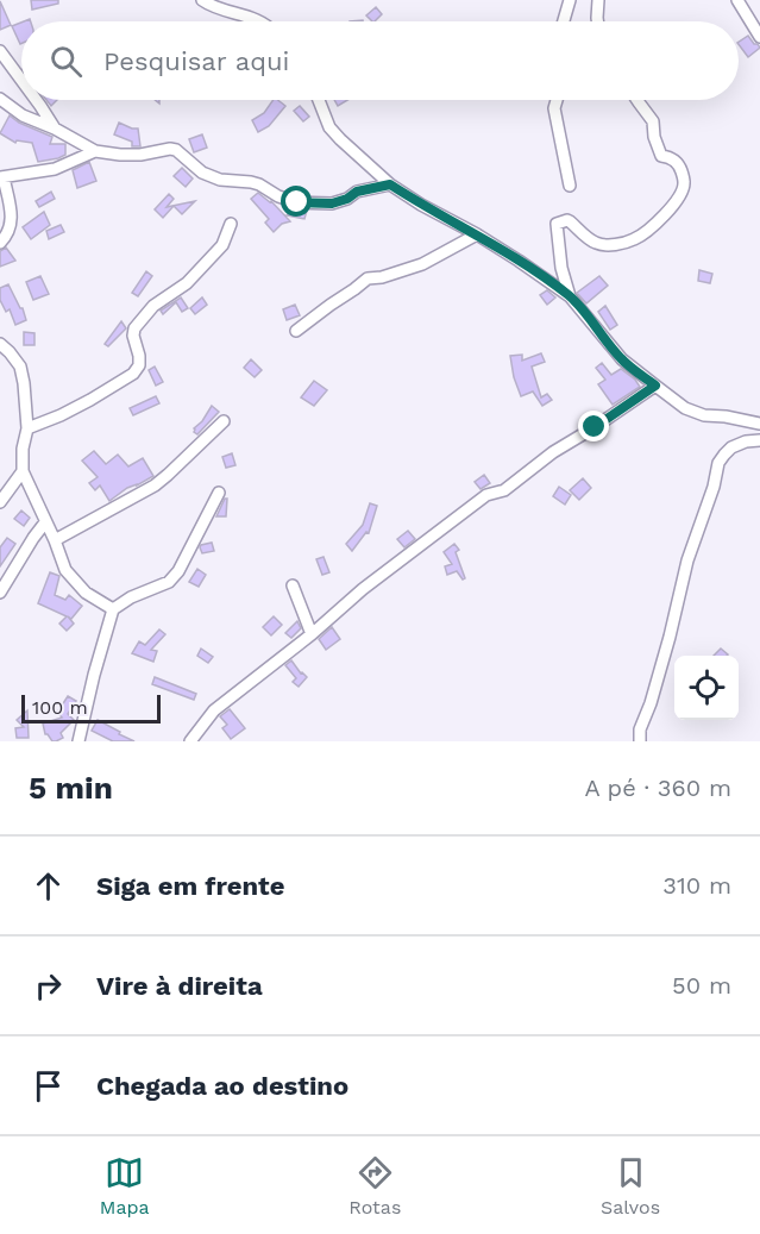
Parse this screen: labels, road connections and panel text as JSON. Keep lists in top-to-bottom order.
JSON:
{
  "scale_bar": "100 m",
  "page": {
    "search": "Pesquisar aqui",
    "scale": "100 m",
    "heading": ["5 min", "A pé · 360 m"],
    "list": [
      ["Siga em frente", "310 m"],
      ["Vire à direita", "50 m"],
      "Chegada ao destino"
    ],
    "nav": ["Mapa", "Rotas", "Salvos"]
  }
}
